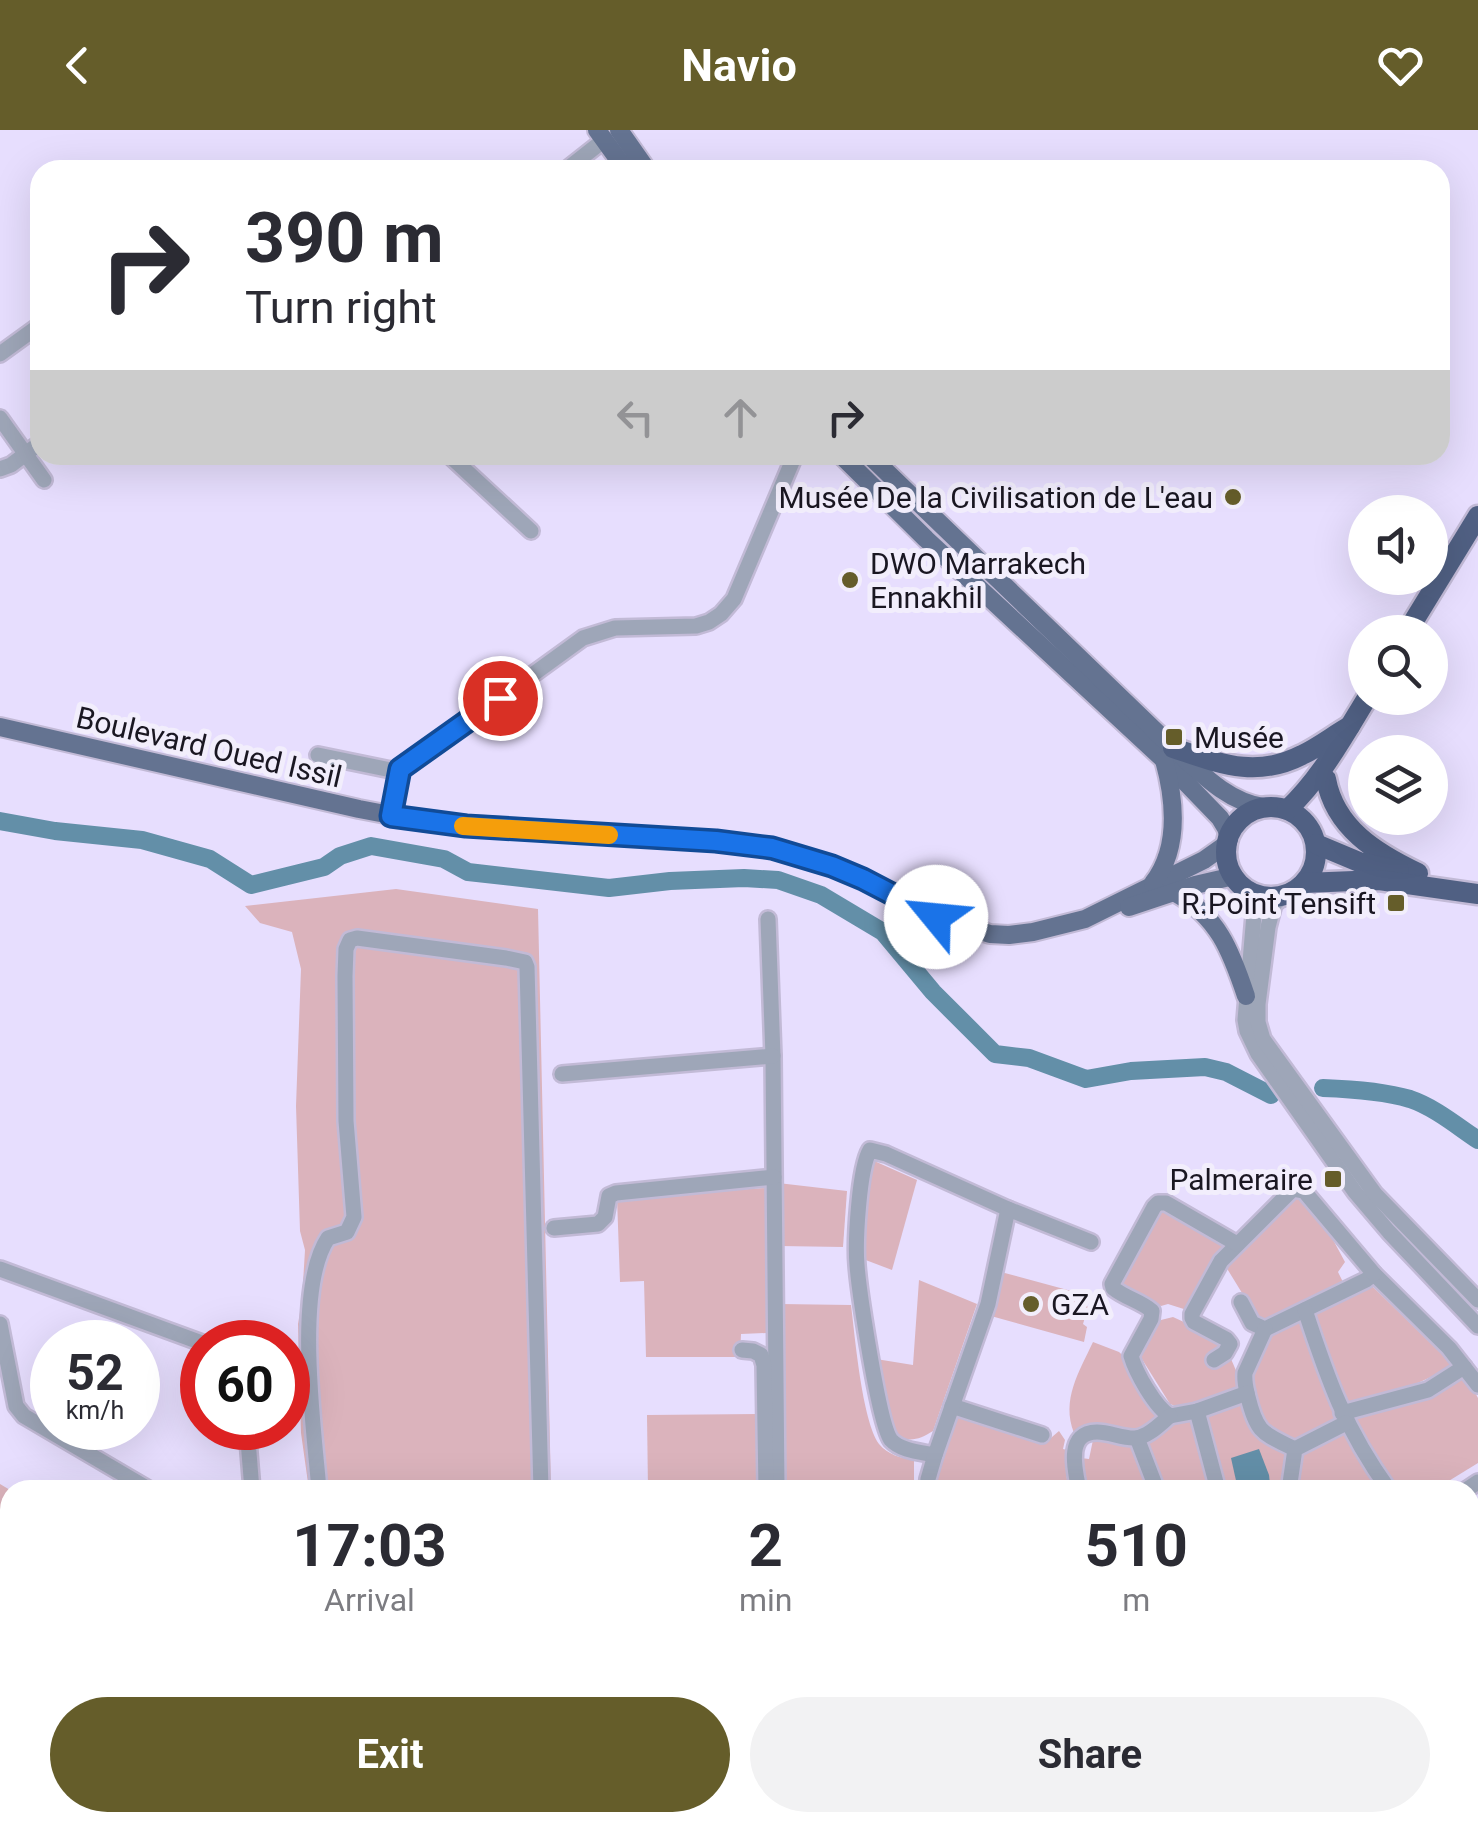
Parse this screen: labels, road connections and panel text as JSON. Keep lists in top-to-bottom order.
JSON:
{
  "streets": {
    "main road": ["Boulevard Oued Issil"]
  },
  "places": {
    "other": ["Musée De la Civilisation de L'eau", "DWO Marrakech Ennakhil", "GZA"],
    "transit": ["Musée", "R.Point Tensift", "Palmeraire"]
  },
  "page": {
    "header": "Navio",
    "turn": ["390 m", "Turn right"],
    "speed": "52 km/h",
    "limit": "60",
    "eta": [
      "17:03",
      "Arrival",
      "2",
      "min",
      "510",
      "m"
    ],
    "buttons": ["Exit", "Share"]
  }
}
